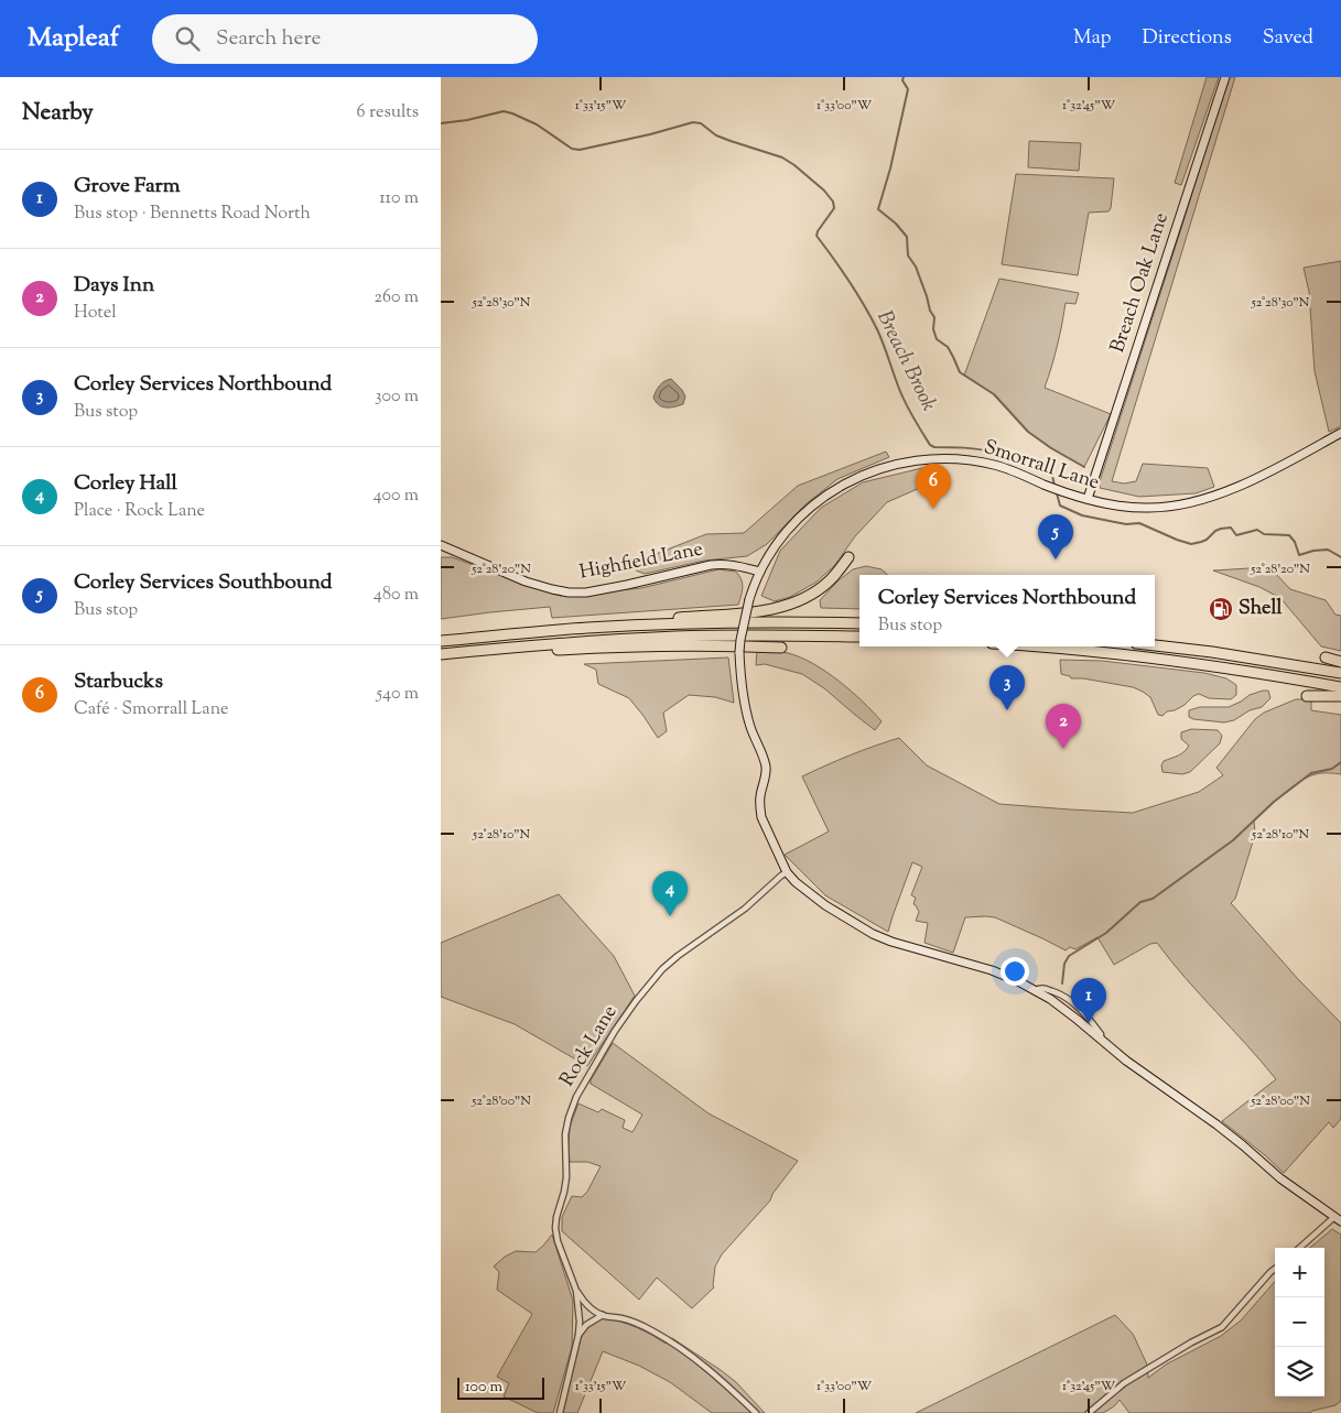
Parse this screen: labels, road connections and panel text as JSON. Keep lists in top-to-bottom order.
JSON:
{
  "streets": {
    "street": [
      "Breach Oak Lane",
      "Smorrall Lane",
      "Highfield Lane",
      "Rock Lane"
    ]
  },
  "crossings": [
    ["Breach Oak Lane", "Smorrall Lane"],
    ["Smorrall Lane", "Highfield Lane"]
  ],
  "water": ["Breach Brook"],
  "places": {
    "fuel station": ["Shell"]
  },
  "scale_bar": "100 m",
  "page": {
    "header": "Mapleaf",
    "search": "Search here",
    "nav": ["Map", "Directions", "Saved"],
    "heading": ["Nearby", "6 results"],
    "list": [
      {
        "mark": "1",
        "name": "Grove Farm",
        "note": "Bus stop · Bennetts Road North",
        "value": "110 m"
      },
      {
        "mark": "2",
        "name": "Days Inn",
        "note": "Hotel",
        "value": "260 m"
      },
      {
        "mark": "3",
        "name": "Corley Services Northbound",
        "note": "Bus stop",
        "value": "300 m"
      },
      {
        "mark": "4",
        "name": "Corley Hall",
        "note": "Place · Rock Lane",
        "value": "400 m"
      },
      {
        "mark": "5",
        "name": "Corley Services Southbound",
        "note": "Bus stop",
        "value": "480 m"
      },
      {
        "mark": "6",
        "name": "Starbucks",
        "note": "Café · Smorrall Lane",
        "value": "540 m"
      }
    ],
    "pins": [
      "6",
      "5",
      "3",
      "2",
      "4",
      "1"
    ],
    "popup": ["Corley Services Northbound", "Bus stop"],
    "map_buttons": ["+", "−"],
    "scale": "100 m"
  },
  "coordinates": [
    "1°33'15\"W",
    "1°33'00\"W",
    "1°32'45\"W",
    "52°28'30\"N",
    "52°28'20\"N",
    "52°28'10\"N",
    "52°28'00\"N"
  ]
}
